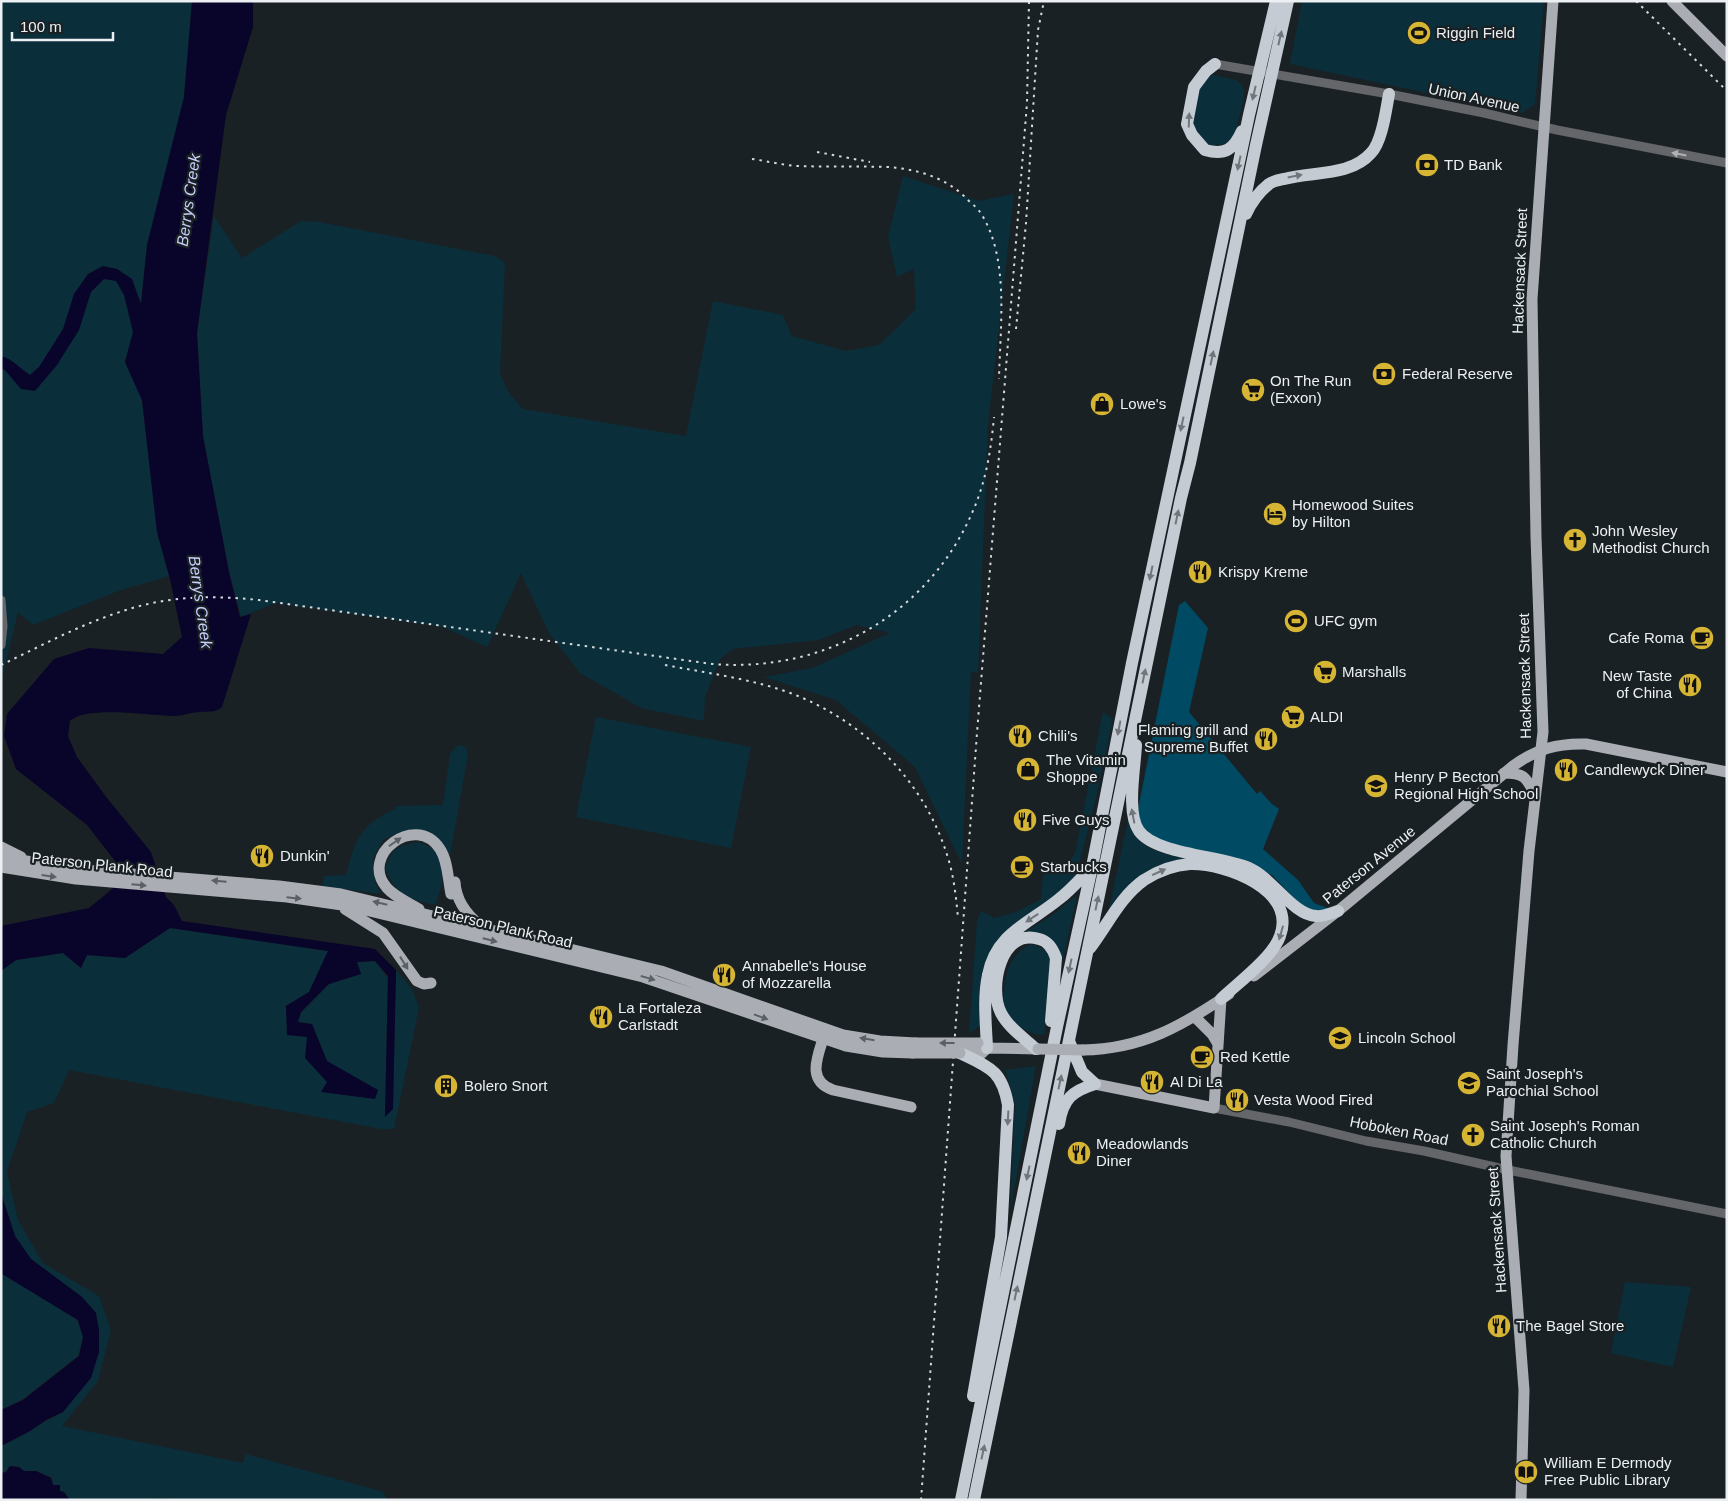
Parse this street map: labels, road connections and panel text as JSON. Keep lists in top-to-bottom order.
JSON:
{
  "streets": {
    "main road": [
      "Hackensack Street",
      "Paterson Plank Road",
      "Paterson Avenue",
      "Hoboken Road"
    ],
    "street": ["Union Avenue"]
  },
  "crossings": [
    ["Union Avenue", "Hackensack Street"],
    ["Hackensack Street", "Paterson Avenue"],
    ["Hackensack Street", "Hoboken Road"],
    ["Paterson Plank Road", "Paterson Avenue"]
  ],
  "one_way": ["Union Avenue"],
  "water": ["Berrys Creek"],
  "places": {
    "sports": ["Riggin Field", "UFC gym"],
    "bank": ["TD Bank", "Federal Reserve"],
    "supermarket": ["On The Run (Exxon)", "Marshalls", "ALDI"],
    "shop": ["Lowe's", "The Vitamin Shoppe"],
    "hotel": ["Homewood Suites by Hilton"],
    "church": ["John Wesley Methodist Church", "Saint Joseph's Roman Catholic Church"],
    "restaurant": [
      "Krispy Kreme",
      "New Taste of China",
      "Chili's",
      "Flaming grill and Supreme Buffet",
      "Candlewyck Diner",
      "Five Guys",
      "Dunkin'",
      "Annabelle's House of Mozzarella",
      "La Fortaleza Carlstadt",
      "Al Di La",
      "Vesta Wood Fired",
      "Meadowlands Diner",
      "The Bagel Store"
    ],
    "cafe": ["Cafe Roma", "Starbucks", "Red Kettle"],
    "school or university": ["Henry P Becton Regional High School", "Lincoln School", "Saint Joseph's Parochial School"],
    "building": ["Bolero Snort"],
    "library": ["William E Dermody Free Public Library"]
  },
  "scale_bar": "100 m"
}
